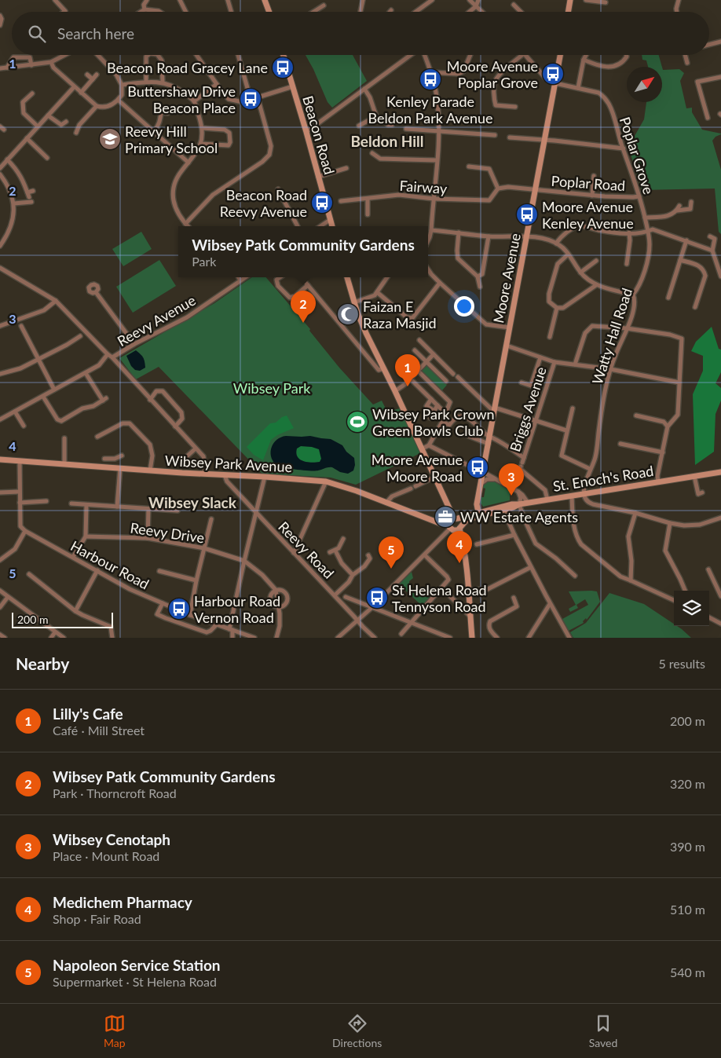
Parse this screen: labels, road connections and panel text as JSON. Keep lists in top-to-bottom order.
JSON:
{
  "streets": {
    "street": [
      "Beacon Road",
      "Poplar Grove",
      "Poplar Road",
      "Fairway",
      "Moore Avenue",
      "Reevy Avenue",
      "Watty Hall Road",
      "Briggs Avenue",
      "Wibsey Park Avenue",
      "St. Enoch's Road",
      "Reevy Drive",
      "Reevy Road",
      "Harbour Road"
    ]
  },
  "crossings": [
    ["Poplar Grove", "Poplar Road"],
    ["Poplar Grove", "Moore Avenue"],
    ["Poplar Grove", "Watty Hall Road"],
    ["Poplar Road", "Fairway"],
    ["Poplar Road", "Moore Avenue"],
    ["Moore Avenue", "St. Enoch's Road"],
    ["Watty Hall Road", "St. Enoch's Road"],
    ["Briggs Avenue", "St. Enoch's Road"],
    ["Wibsey Park Avenue", "St. Enoch's Road"],
    ["Wibsey Park Avenue", "Reevy Road"]
  ],
  "districts": ["Beldon Hill", "Wibsey Slack"],
  "parks": ["Wibsey Park"],
  "places": {
    "bus stop": [
      "Beacon Road Gracey Lane",
      "Moore Avenue Poplar Grove",
      "Kenley Parade Beldon Park Avenue",
      "Buttershaw Drive Beacon Place",
      "Beacon Road Reevy Avenue",
      "Moore Avenue Kenley Avenue",
      "Moore Avenue Moore Road",
      "St Helena Road Tennyson Road",
      "Harbour Road Vernon Road"
    ],
    "school or university": ["Reevy Hill Primary School"],
    "mosque": ["Faizan E Raza Masjid"],
    "sports": ["Wibsey Park Crown Green Bowls Club"],
    "office": ["WW Estate Agents"]
  },
  "scale_bar": "200 m",
  "north": "top right",
  "page": {
    "search": "Search here",
    "popup": ["Wibsey Patk Community Gardens", "Park"],
    "pins": [
      "2",
      "1",
      "3",
      "4",
      "5"
    ],
    "scale": "200 m",
    "heading": ["Nearby", "5 results"],
    "list": [
      {
        "mark": "1",
        "name": "Lilly's Cafe",
        "note": "Café · Mill Street",
        "value": "200 m"
      },
      {
        "mark": "2",
        "name": "Wibsey Patk Community Gardens",
        "note": "Park · Thorncroft Road",
        "value": "320 m"
      },
      {
        "mark": "3",
        "name": "Wibsey Cenotaph",
        "note": "Place · Mount Road",
        "value": "390 m"
      },
      {
        "mark": "4",
        "name": "Medichem Pharmacy",
        "note": "Shop · Fair Road",
        "value": "510 m"
      },
      {
        "mark": "5",
        "name": "Napoleon Service Station",
        "note": "Supermarket · St Helena Road",
        "value": "540 m"
      }
    ],
    "nav": ["Map", "Directions", "Saved"]
  },
  "grid": {
    "rows": [
      "1",
      "2",
      "3",
      "4",
      "5"
    ]
  }
}
